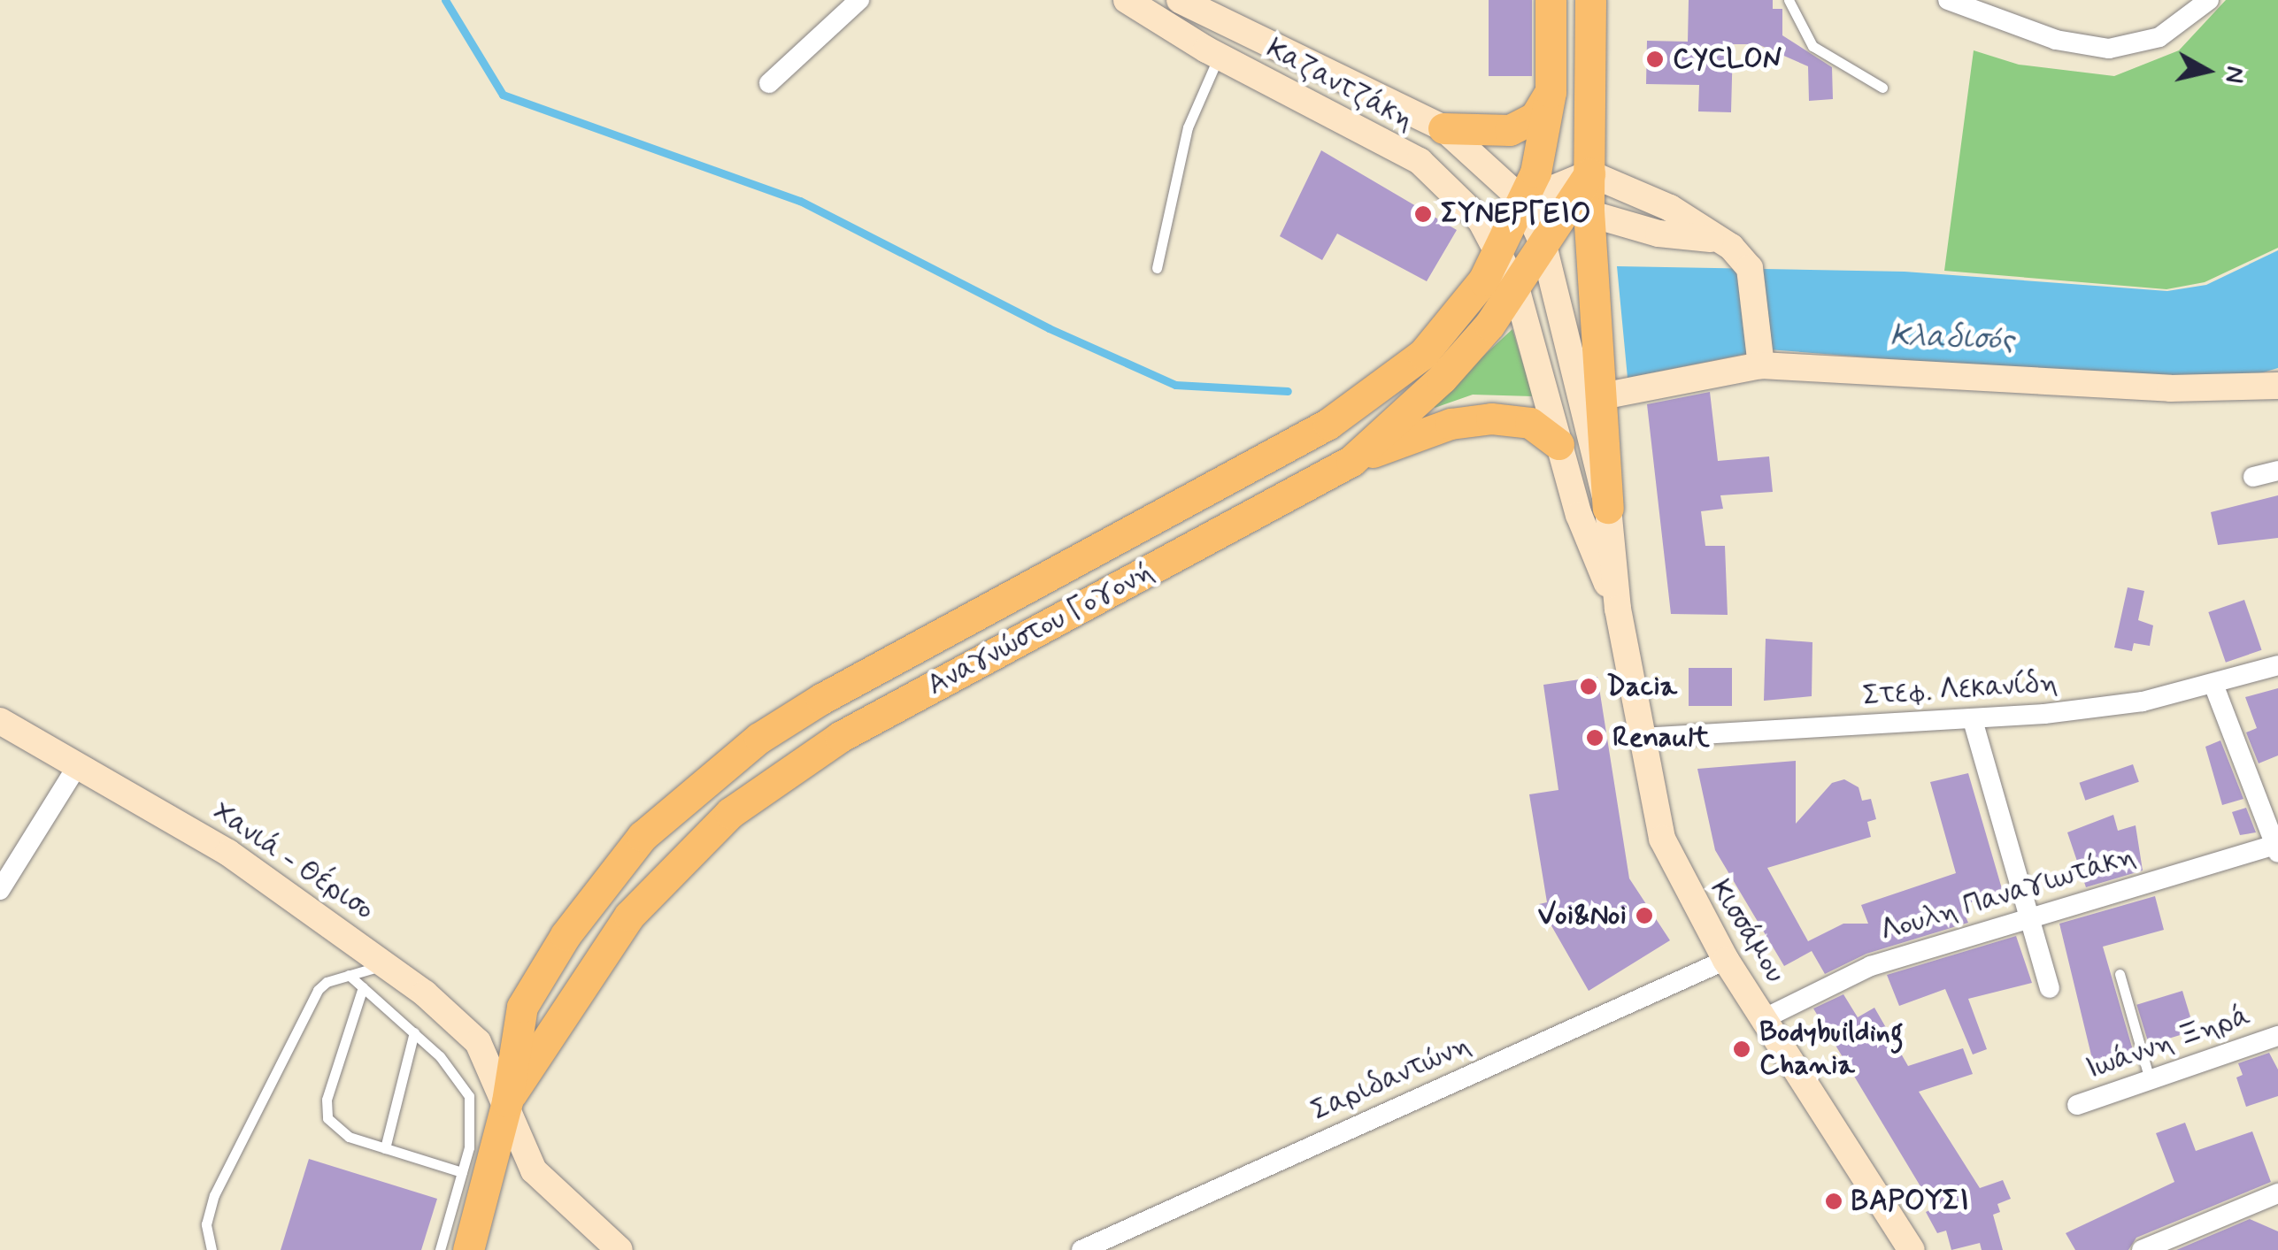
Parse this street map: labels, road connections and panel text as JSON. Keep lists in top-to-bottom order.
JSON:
{
  "streets": {
    "main road": [
      "Καζαντζάκη",
      "Αναγνώστου Γογονή",
      "Χανιά - Θέρισο",
      "Κισσάμου"
    ],
    "street": [
      "Στεφ. Λεκανίδη",
      "Λουλη Παναγιωτάκη",
      "Ιωάννη Ξηρά",
      "Σαριδαντώνη"
    ]
  },
  "crossings": [
    ["Καζαντζάκη", "Αναγνώστου Γογονή"],
    ["Καζαντζάκη", "Κισσάμου"],
    ["Αναγνώστου Γογονή", "Χανιά - Θέρισο"],
    ["Αναγνώστου Γογονή", "Κισσάμου"],
    ["Στεφ. Λεκανίδη", "Κισσάμου"],
    ["Λουλη Παναγιωτάκη", "Κισσάμου"],
    ["Κισσάμου", "Σαριδαντώνη"]
  ],
  "water": ["Κλαδισός"],
  "places": [
    "CYCLON",
    "ΣΥΝΕΡΓΕΙΟ",
    "Dacia",
    "Renault",
    "Voi&Noi",
    "Bodybuilding Chania",
    "ΒΑΡΟΥΣΙ"
  ],
  "north": "right"
}
